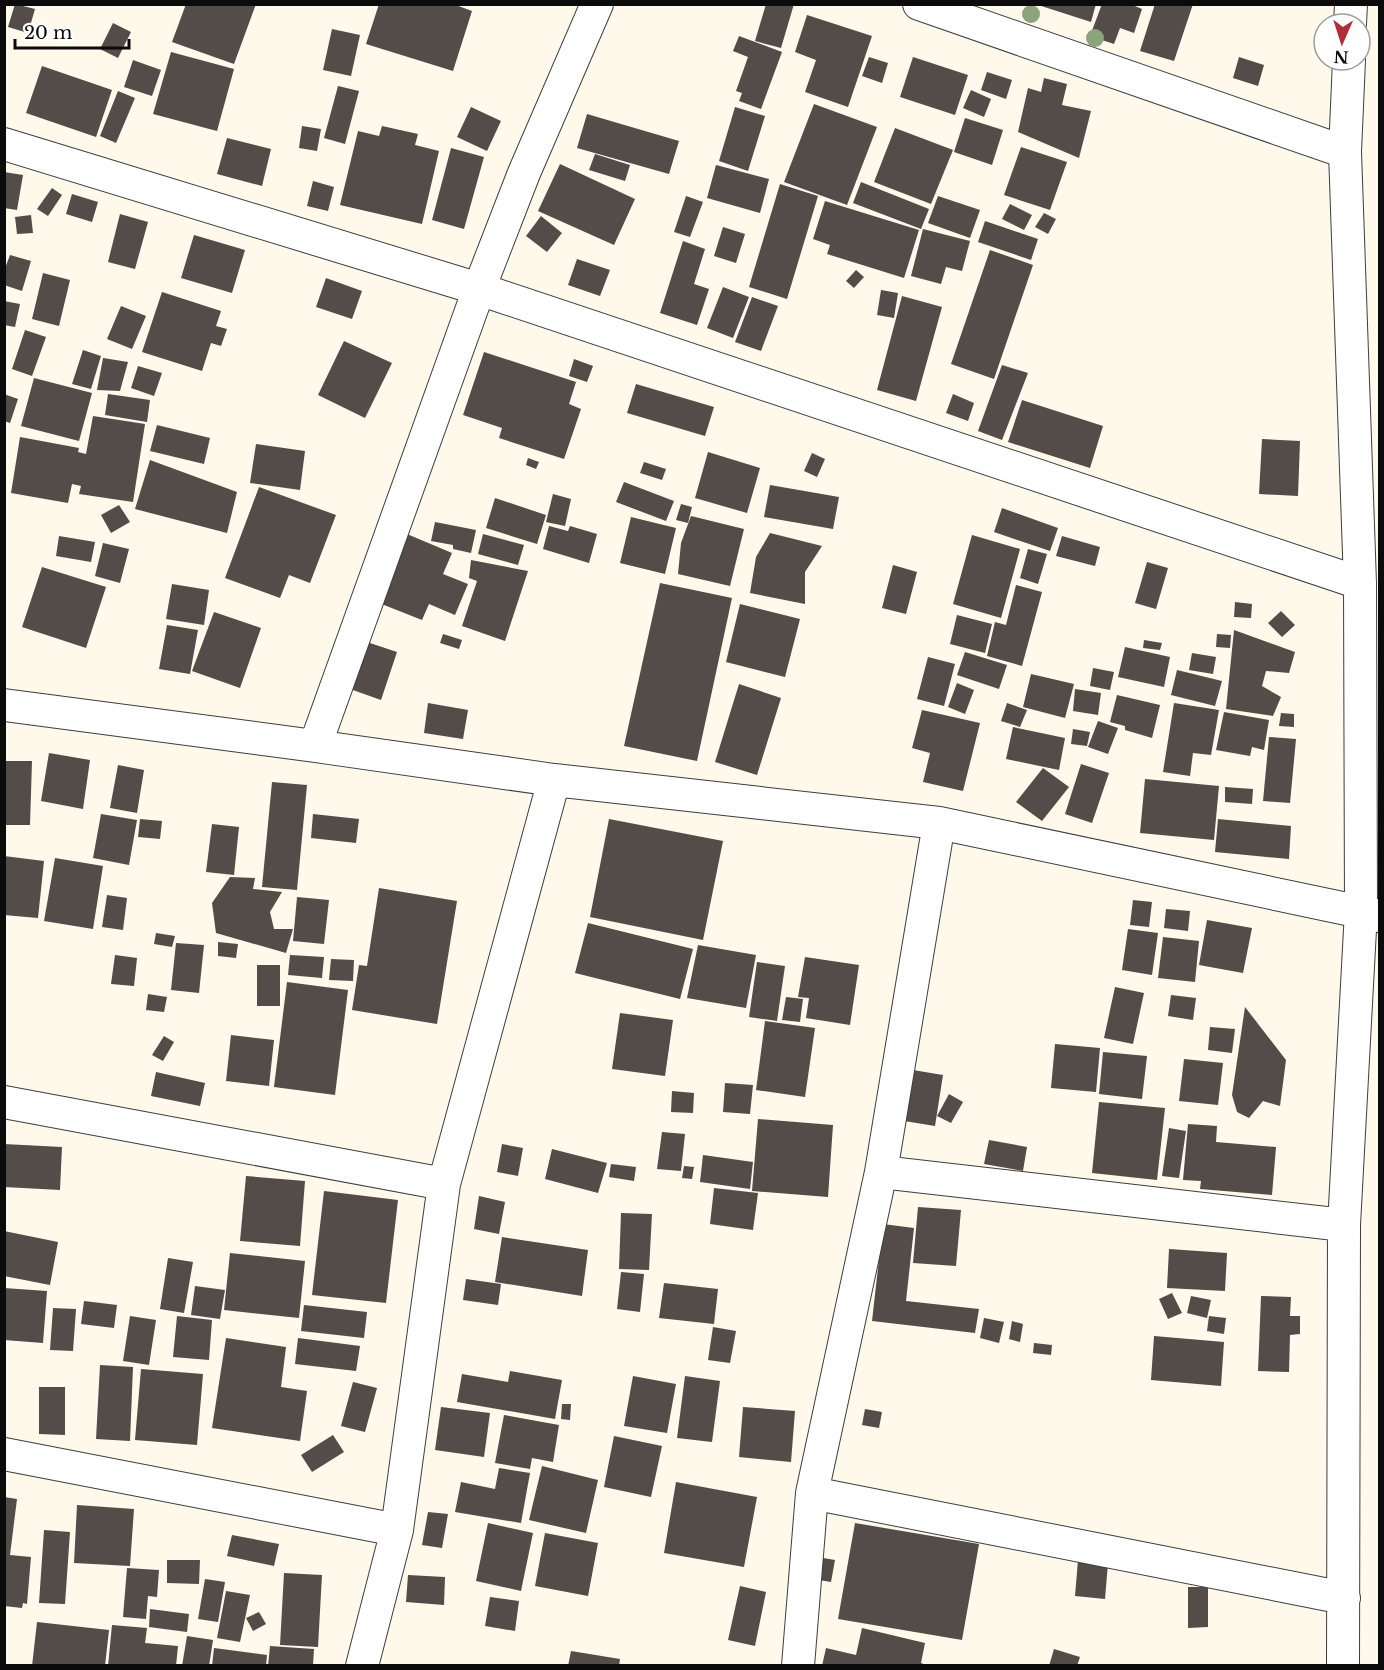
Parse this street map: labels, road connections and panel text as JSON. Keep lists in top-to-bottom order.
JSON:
{
  "scale_bar": "20 m",
  "north": "bottom"
}
